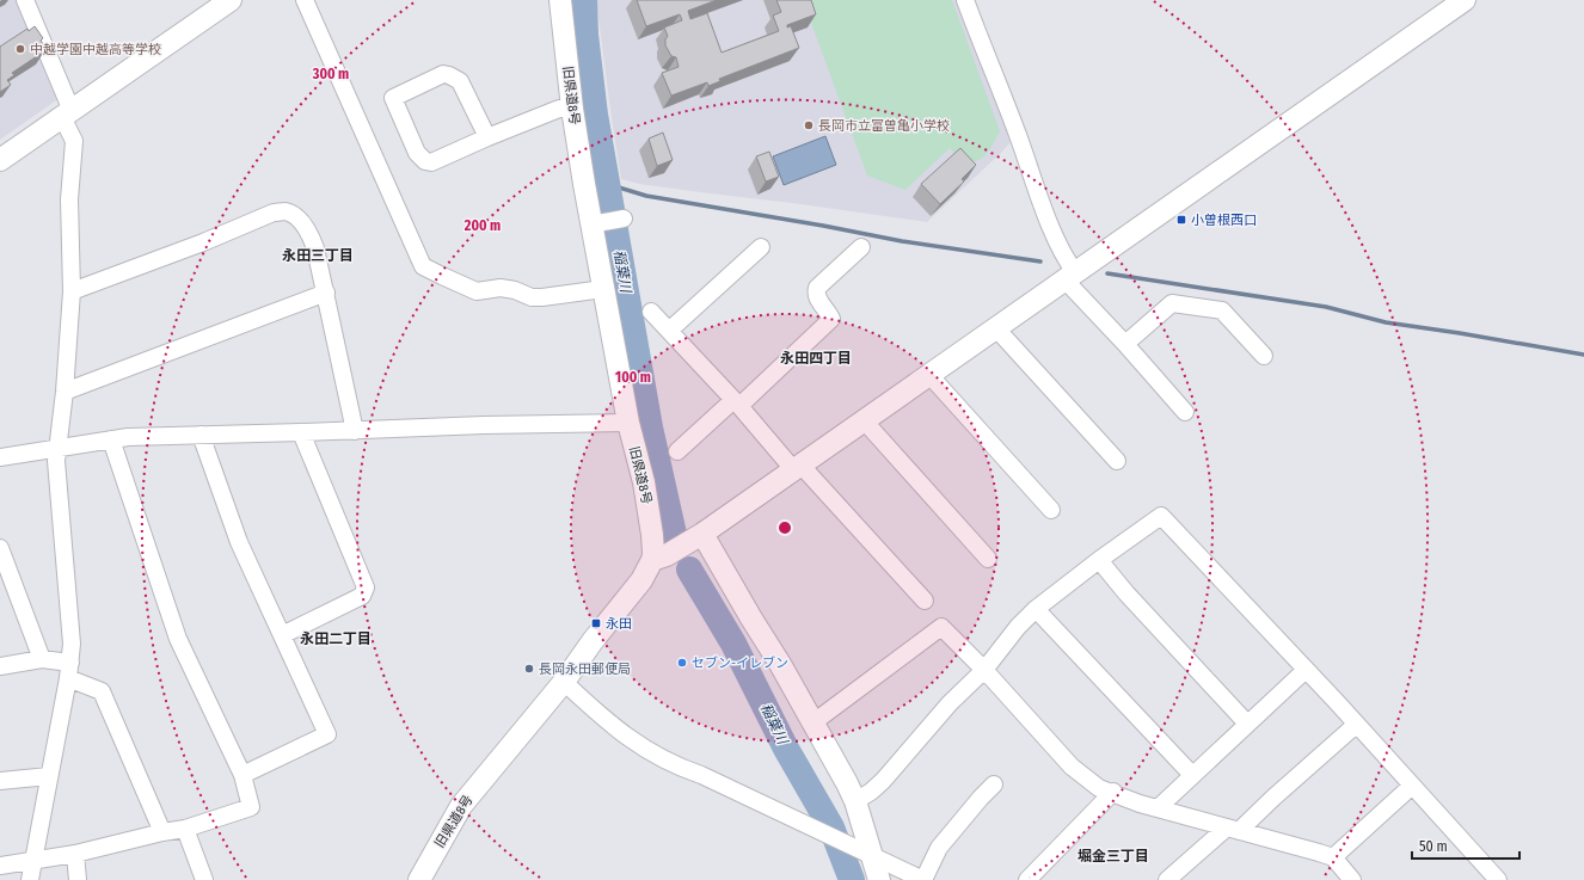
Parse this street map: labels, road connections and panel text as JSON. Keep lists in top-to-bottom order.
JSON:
{
  "streets": {
    "street": ["旧県道8号"]
  },
  "districts": [
    "永田三丁目",
    "永田四丁目",
    "永田二丁目",
    "堀金三丁目"
  ],
  "water": ["稲葉川"],
  "places": {
    "other": [
      "中越学園中越高等学校",
      "長岡市立富曽亀小学校",
      "セブン-イレブン",
      "長岡永田郵便局"
    ],
    "transit": ["小曽根西口", "永田"]
  },
  "scale_bar": "50 m",
  "rings": ["300 m", "200 m", "100 m"]
}
